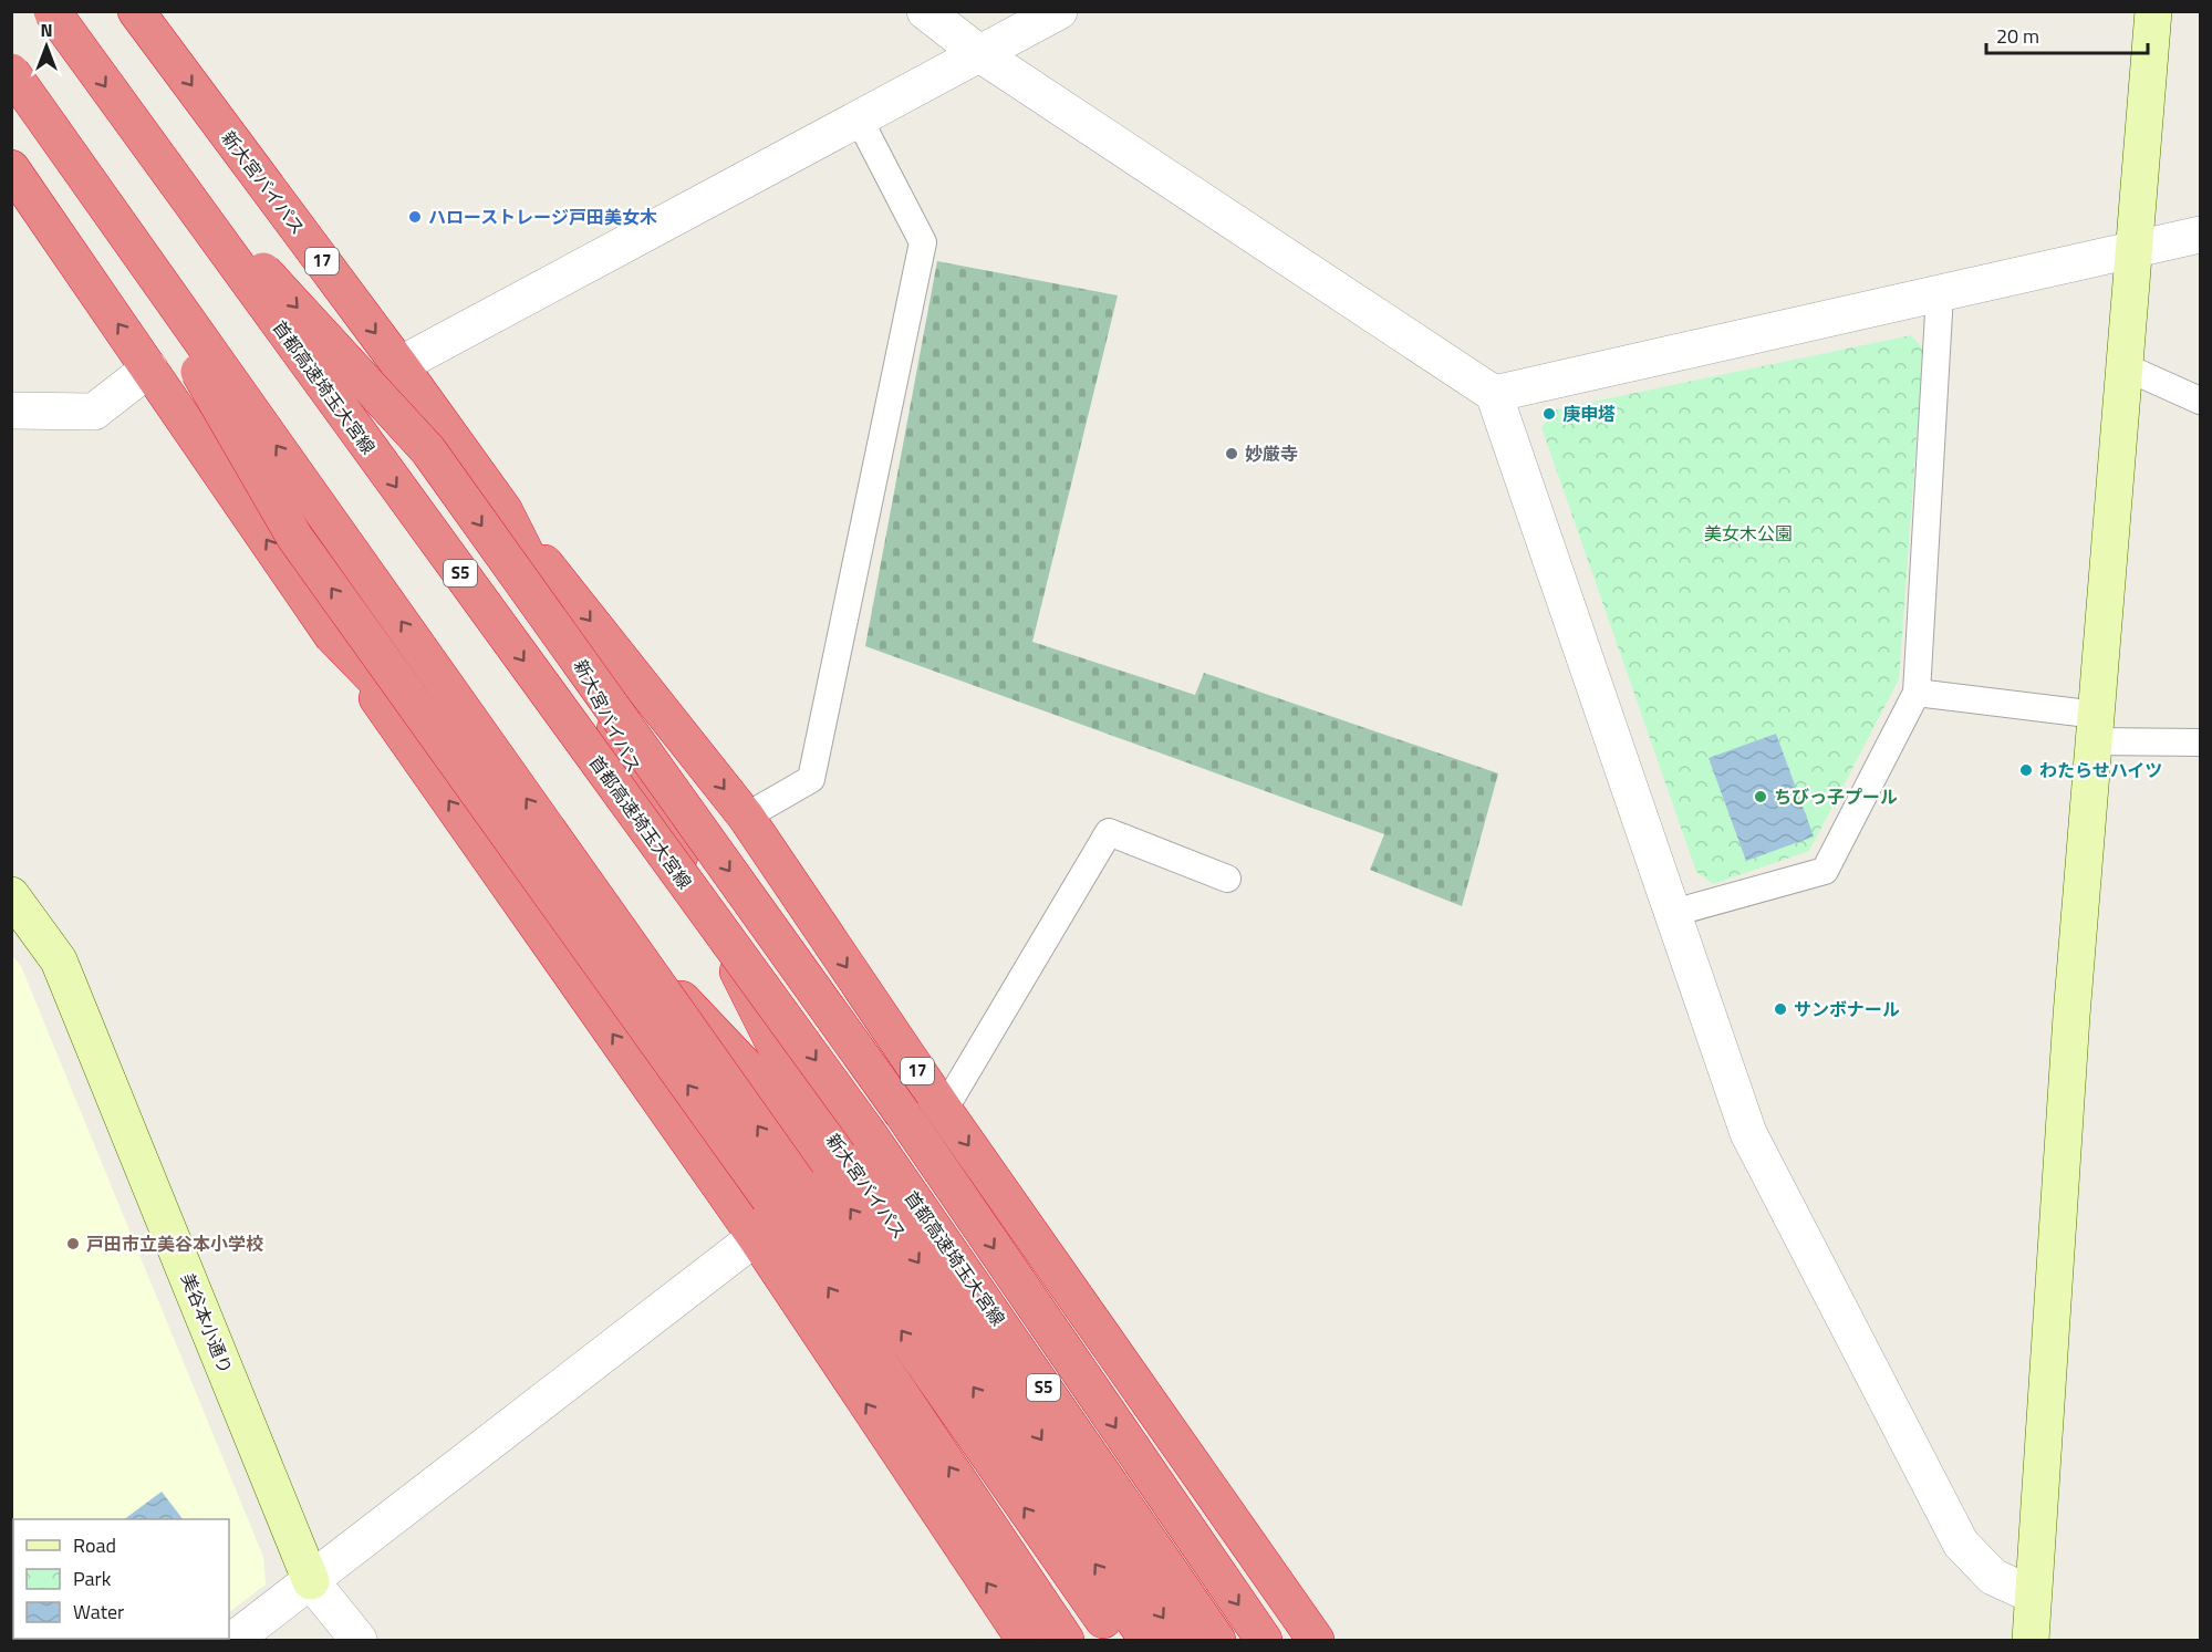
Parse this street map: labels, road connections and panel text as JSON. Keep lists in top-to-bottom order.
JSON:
{
  "streets": {
    "highway": [
      "新大宮バイパス",
      "17",
      "首都高速埼玉大宮線",
      "S5"
    ],
    "main road": ["美谷本小通り"]
  },
  "crossings": [
    ["新大宮バイパス", "17"]
  ],
  "parks": ["美女木公園"],
  "places": [
    "ハローストレージ戸田美女木",
    "庚申塔",
    "妙厳寺",
    "わたらせハイツ",
    "ちびっ子プール",
    "サンボナール",
    "戸田市立美谷本小学校"
  ],
  "legend": ["Road", "Park", "Water"],
  "scale_bar": "20 m",
  "north": "top"
}
